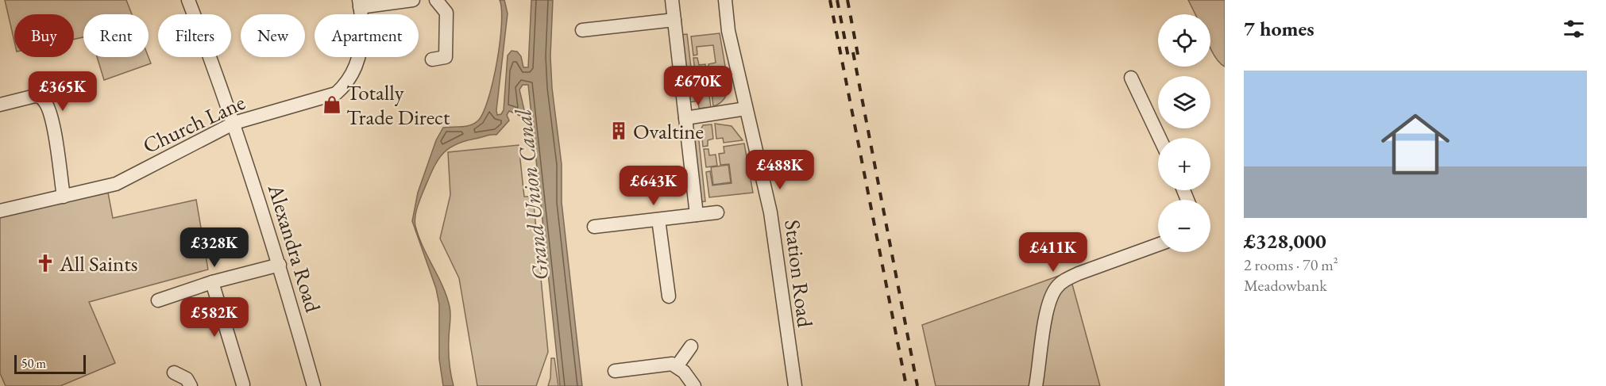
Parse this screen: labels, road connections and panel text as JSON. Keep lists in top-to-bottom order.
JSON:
{
  "streets": {
    "street": ["Church Lane", "Alexandra Road", "Station Road"]
  },
  "crossings": [
    ["Church Lane", "Alexandra Road"]
  ],
  "water": ["Grand Union Canal"],
  "places": {
    "shop": ["Totally Trade Direct"],
    "building": ["Ovaltine"],
    "church": ["All Saints"]
  },
  "scale_bar": "50 m",
  "page": {
    "heading": "7 homes",
    "map_buttons": ["+", "−"],
    "chip": [
      "Buy",
      "Rent",
      "Filters",
      "New",
      "Apartment"
    ],
    "list": [
      {
        "name": "£328,000",
        "note": "2 rooms · 70 m² · Meadowbank"
      }
    ],
    "price": [
      "£670K",
      "£365K",
      "£488K",
      "£643K",
      "£328K",
      "£411K",
      "£582K"
    ],
    "scale": "50 m"
  }
}
